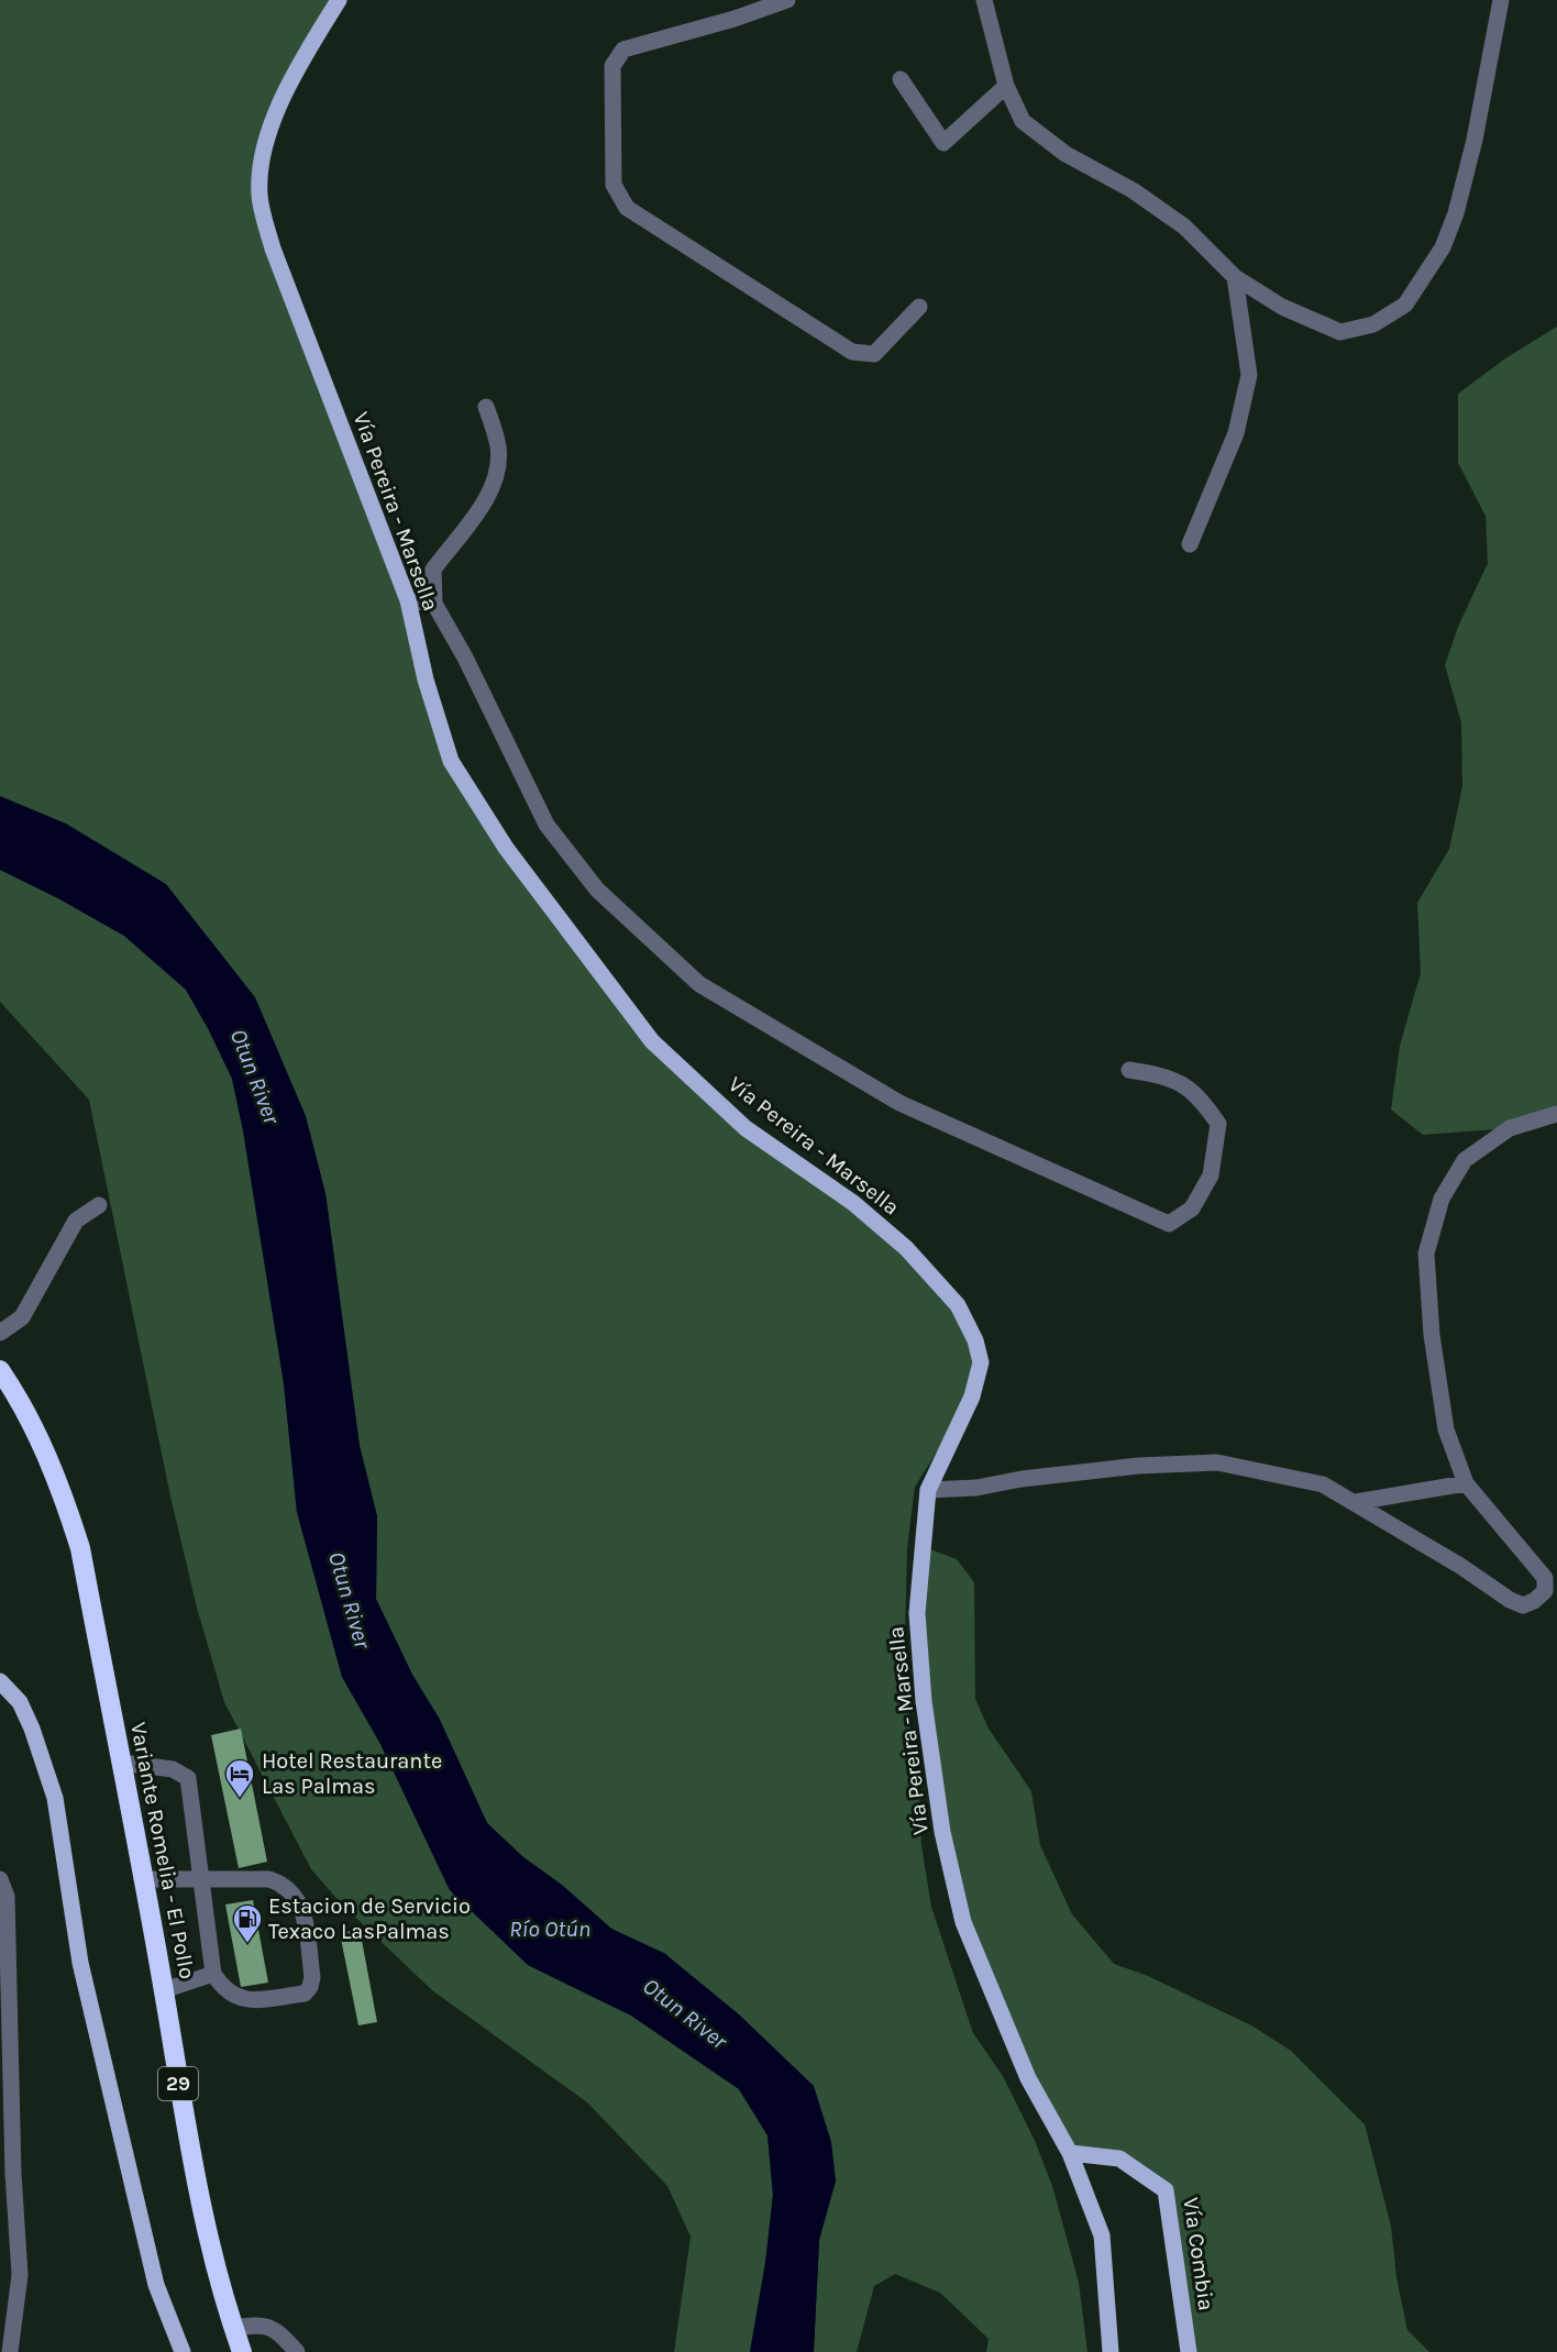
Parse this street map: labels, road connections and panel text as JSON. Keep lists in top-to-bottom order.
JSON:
{
  "streets": {
    "highway": ["Variante Romelia - El Pollo", "29"],
    "main road": ["Vía Pereira - Marsella", "Vía Combia"]
  },
  "crossings": [
    ["Vía Pereira - Marsella", "Vía Combia"]
  ],
  "water": ["Otun River", "Río Otún"],
  "places": {
    "hotel": ["Hotel Restaurante Las Palmas"],
    "fuel station": ["Estacion de Servicio Texaco LasPalmas"]
  }
}
